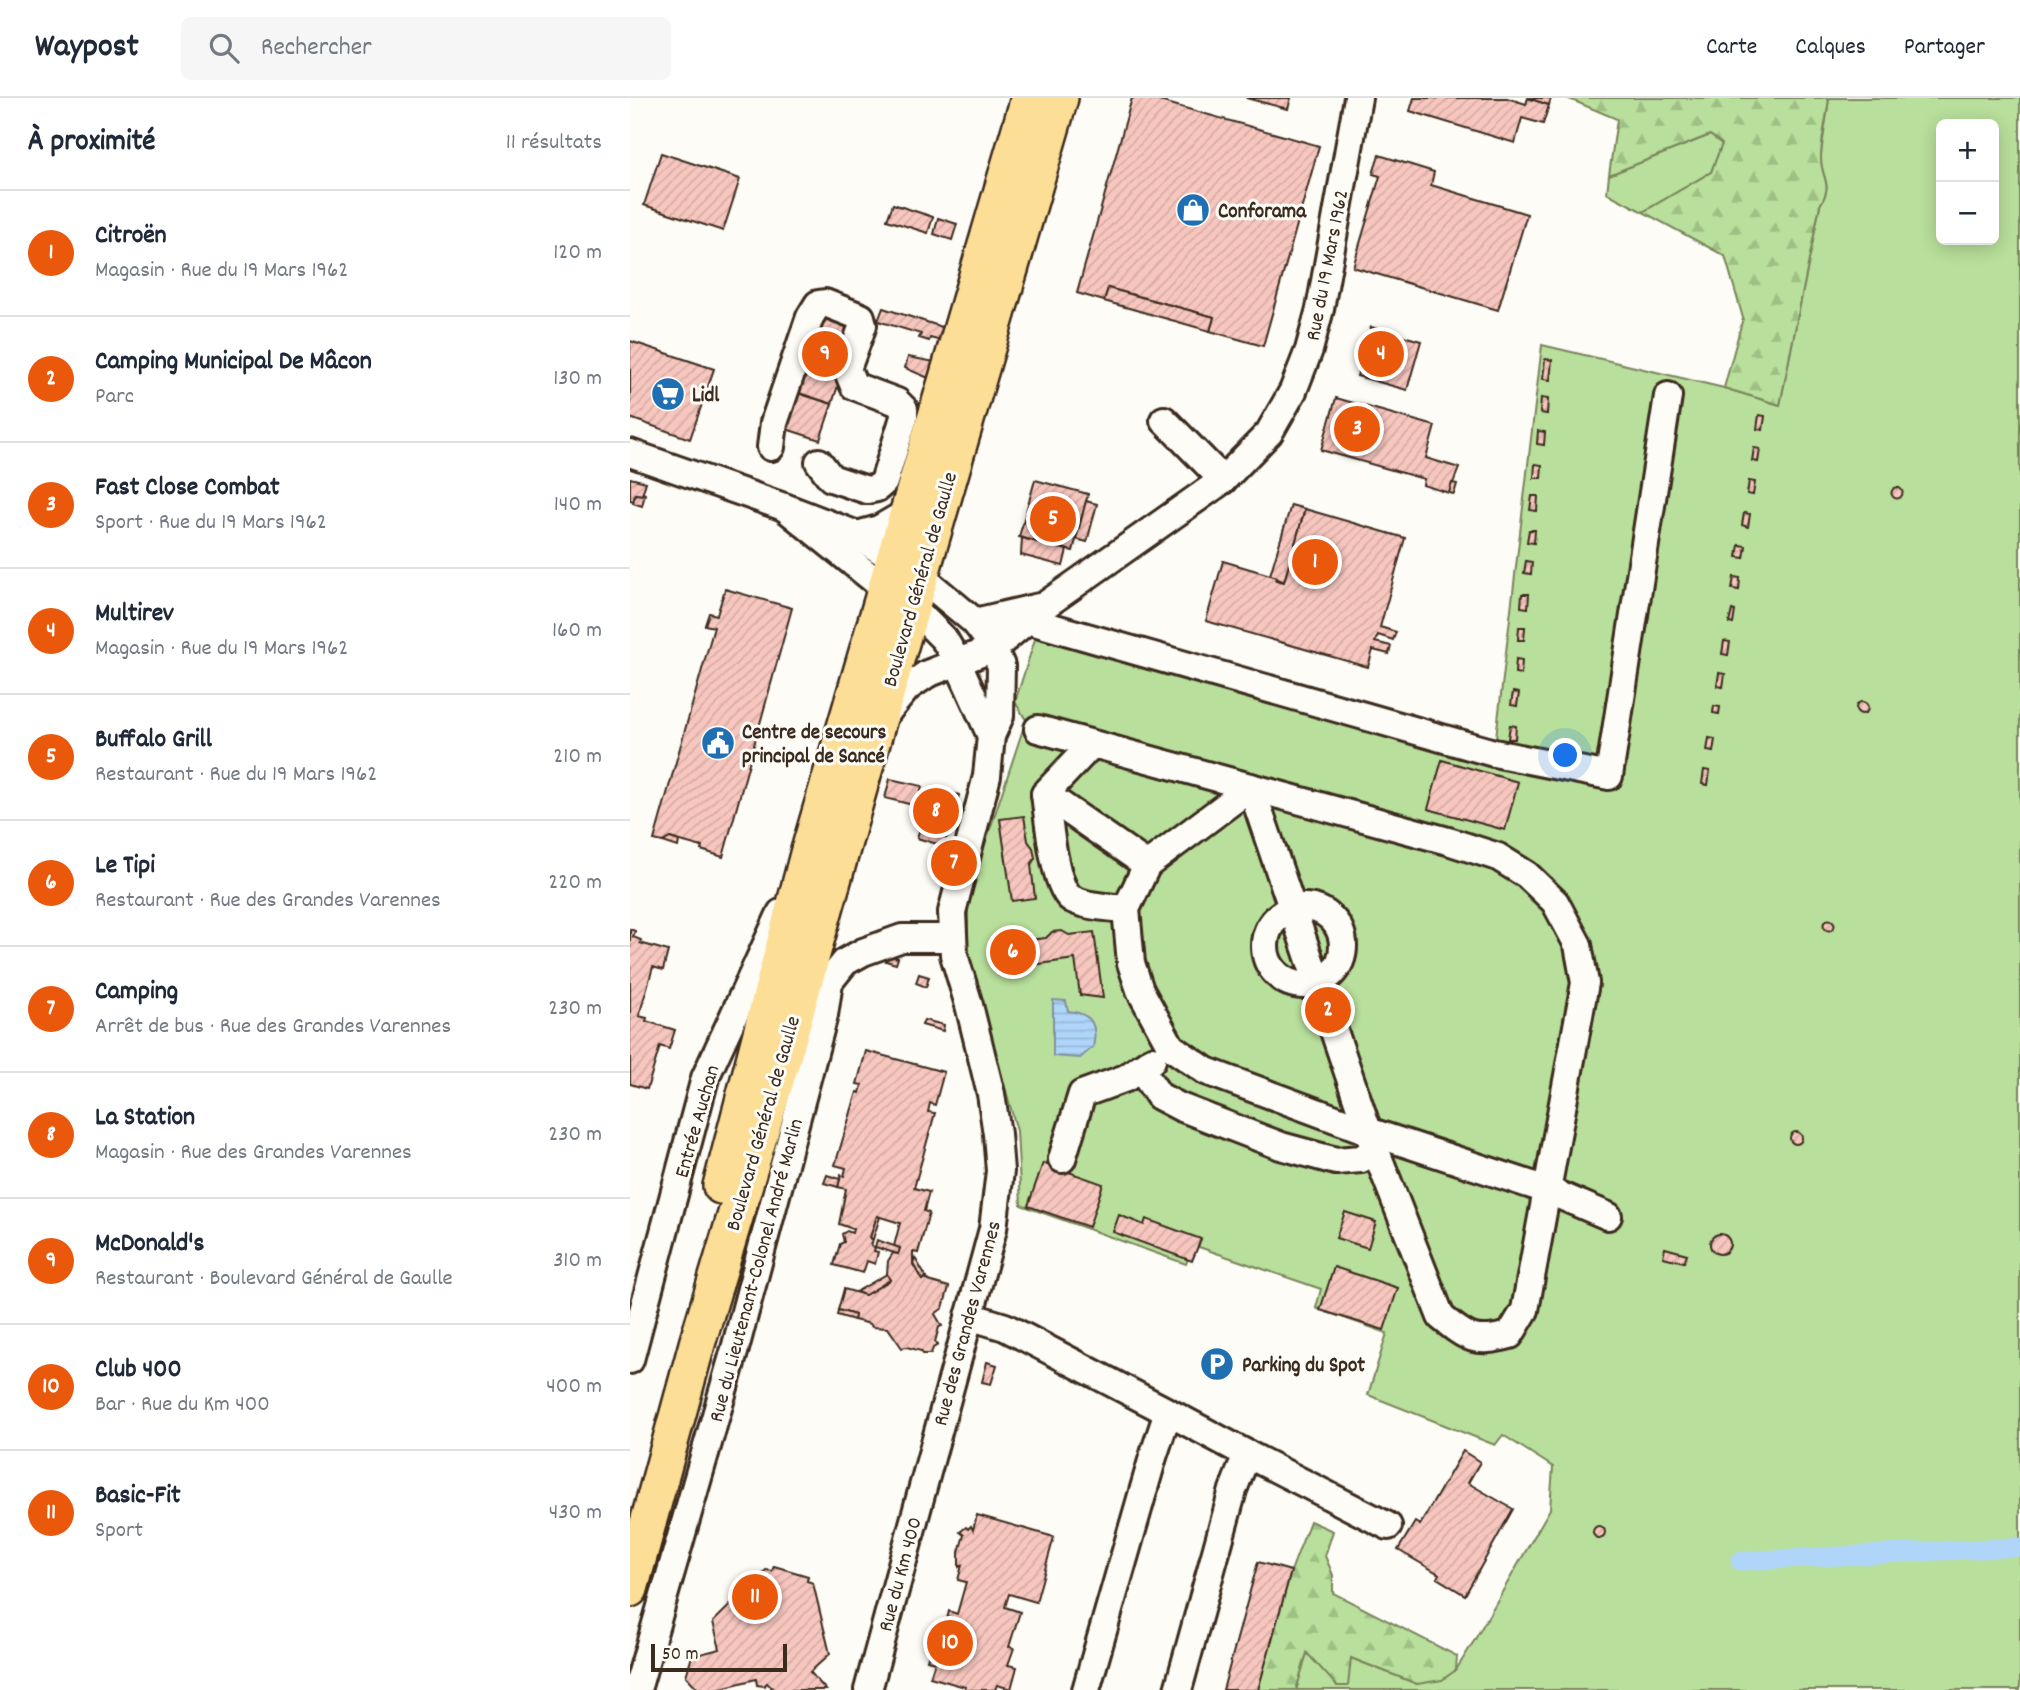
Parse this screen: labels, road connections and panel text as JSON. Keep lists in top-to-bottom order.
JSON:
{
  "streets": {
    "main road": ["Boulevard Général de Gaulle"],
    "street": [
      "Rue du 19 Mars 1962",
      "Entrée Auchan",
      "Rue du Lieutenant-Colonel André Marlin",
      "Rue des Grandes Varennes",
      "Rue du Km 400"
    ]
  },
  "crossings": [
    ["Rue du 19 Mars 1962", "Boulevard Général de Gaulle"],
    ["Rue du 19 Mars 1962", "Rue des Grandes Varennes"],
    ["Boulevard Général de Gaulle", "Entrée Auchan"],
    ["Boulevard Général de Gaulle", "Rue des Grandes Varennes"],
    ["Rue du Lieutenant-Colonel André Marlin", "Rue des Grandes Varennes"],
    ["Rue des Grandes Varennes", "Rue du Km 400"]
  ],
  "places": {
    "shop": ["Conforama"],
    "supermarket": ["Lidl"],
    "public building": ["Centre de secours principal de Sancé"],
    "parking": ["Parking du Spot"]
  },
  "scale_bar": "50 m",
  "page": {
    "header": "Waypost",
    "search": "Rechercher",
    "nav": ["Carte", "Calques", "Partager"],
    "heading": ["À proximité", "11 résultats"],
    "map_buttons": ["+", "−"],
    "list": [
      {
        "mark": "1",
        "name": "Citroën",
        "note": "Magasin · Rue du 19 Mars 1962",
        "value": "120 m"
      },
      {
        "mark": "2",
        "name": "Camping Municipal De Mâcon",
        "note": "Parc",
        "value": "130 m"
      },
      {
        "mark": "3",
        "name": "Fast Close Combat",
        "note": "Sport · Rue du 19 Mars 1962",
        "value": "140 m"
      },
      {
        "mark": "4",
        "name": "Multirev",
        "note": "Magasin · Rue du 19 Mars 1962",
        "value": "160 m"
      },
      {
        "mark": "5",
        "name": "Buffalo Grill",
        "note": "Restaurant · Rue du 19 Mars 1962",
        "value": "210 m"
      },
      {
        "mark": "6",
        "name": "Le Tipi",
        "note": "Restaurant · Rue des Grandes Varennes",
        "value": "220 m"
      },
      {
        "mark": "7",
        "name": "Camping",
        "note": "Arrêt de bus · Rue des Grandes Varennes",
        "value": "230 m"
      },
      {
        "mark": "8",
        "name": "La Station",
        "note": "Magasin · Rue des Grandes Varennes",
        "value": "230 m"
      },
      {
        "mark": "9",
        "name": "McDonald's",
        "note": "Restaurant · Boulevard Général de Gaulle",
        "value": "310 m"
      },
      {
        "mark": "10",
        "name": "Club 400",
        "note": "Bar · Rue du Km 400",
        "value": "400 m"
      },
      {
        "mark": "11",
        "name": "Basic-Fit",
        "note": "Sport",
        "value": "430 m"
      }
    ],
    "pins": [
      "4",
      "9",
      "3",
      "5",
      "1",
      "8",
      "7",
      "6",
      "2",
      "11",
      "10"
    ],
    "scale": "50 m"
  }
}
